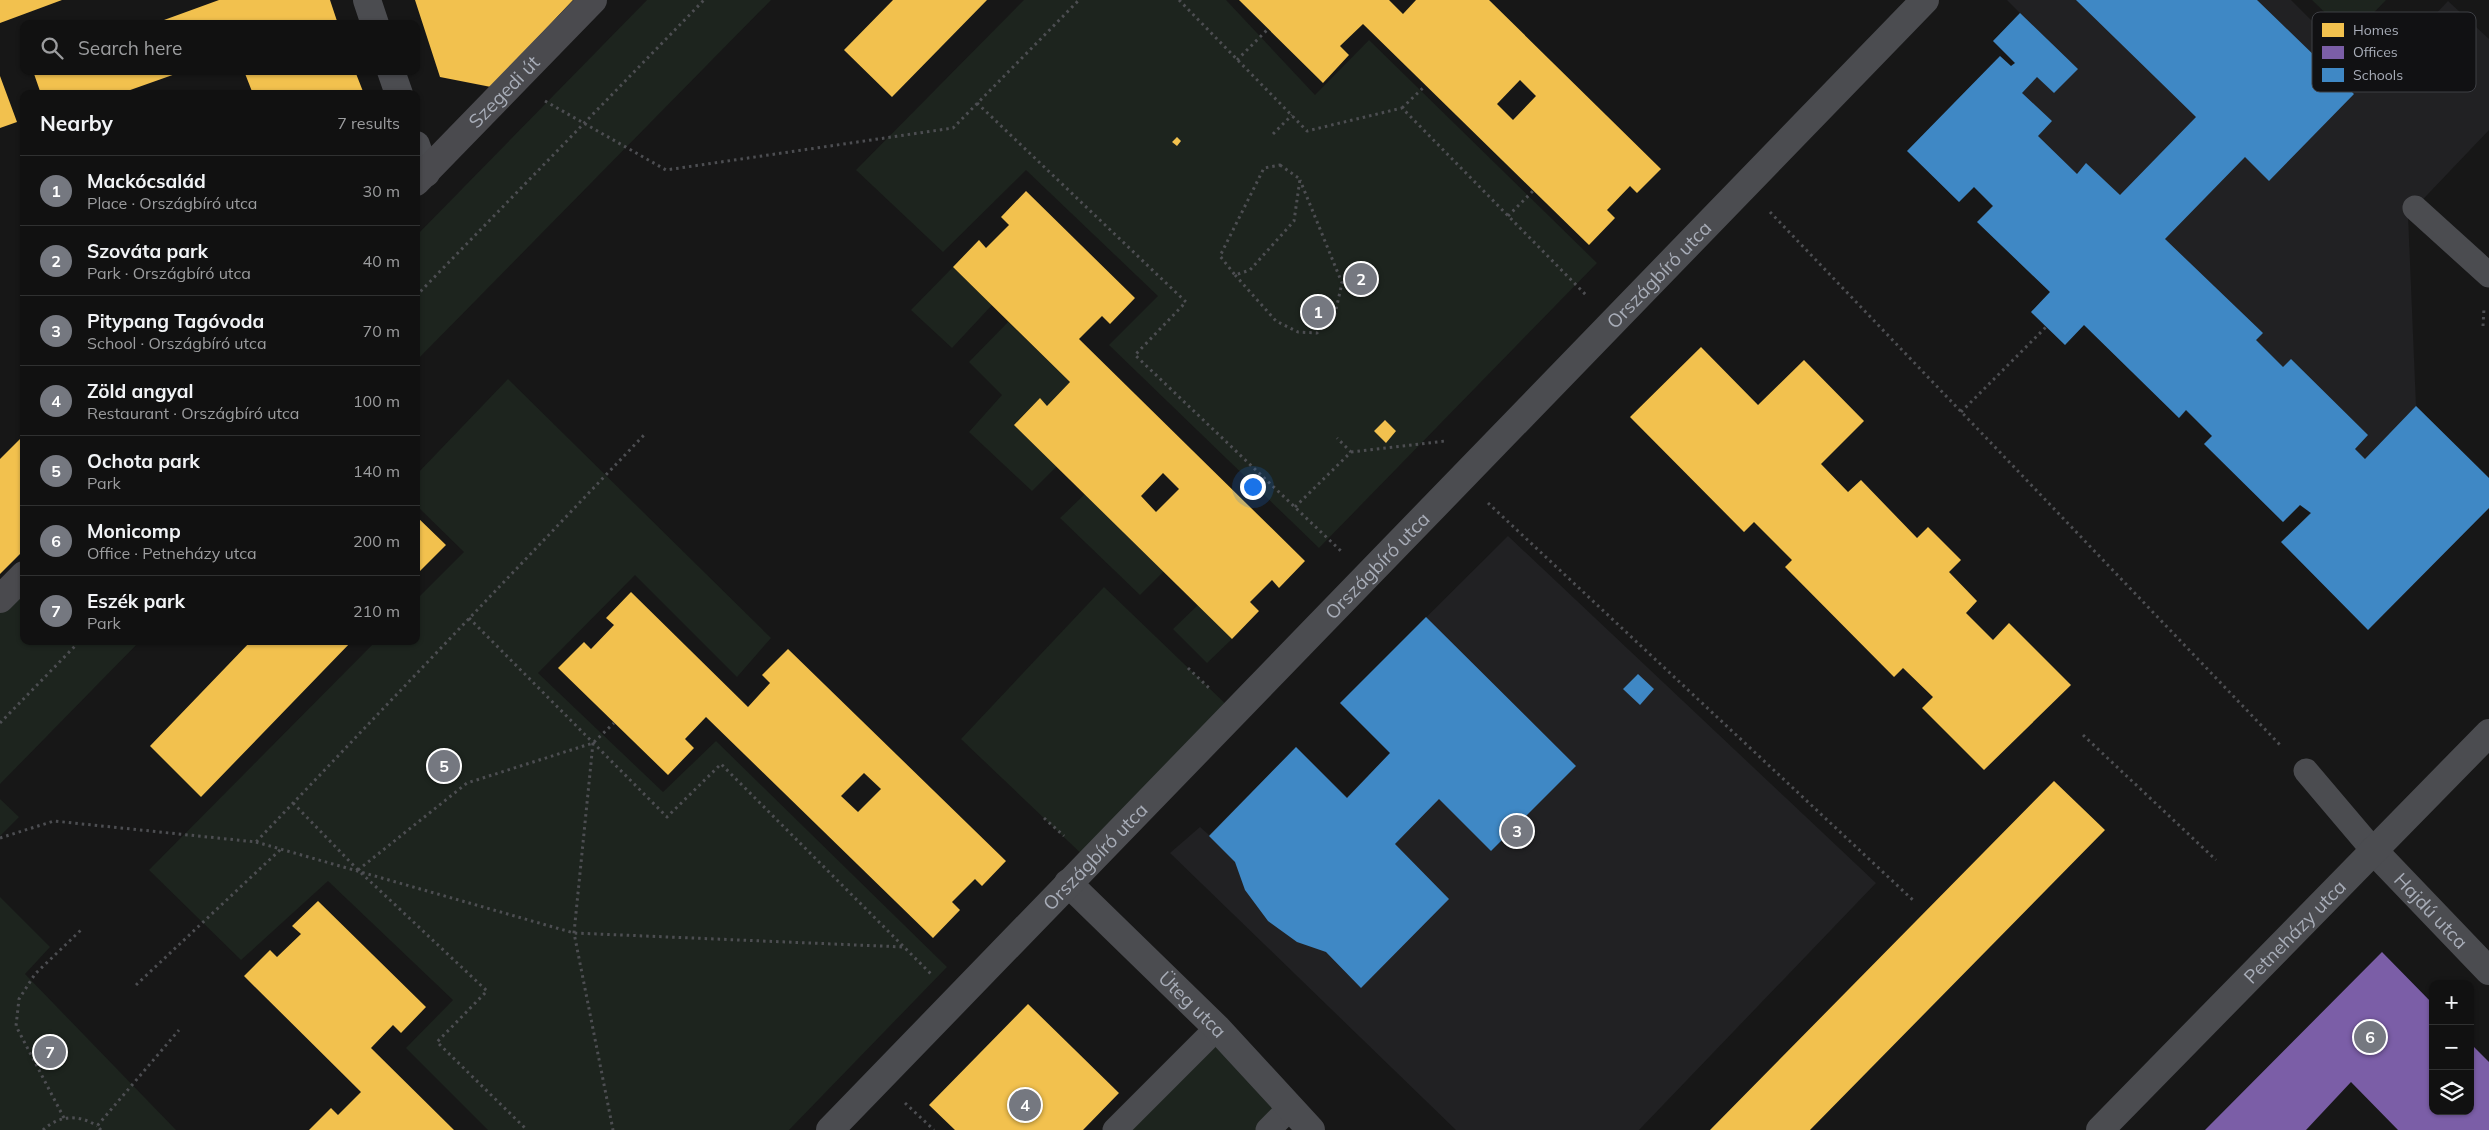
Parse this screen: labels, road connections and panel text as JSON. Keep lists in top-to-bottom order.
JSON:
{
  "streets": {
    "street": [
      "Szegedi út",
      "Országbíró utca",
      "Hajdú utca",
      "Petneházy utca",
      "Üteg utca"
    ]
  },
  "crossings": [
    ["Országbíró utca", "Üteg utca"],
    ["Hajdú utca", "Petneházy utca"]
  ],
  "legend": ["Homes", "Offices", "Schools"],
  "page": {
    "search": "Search here",
    "heading": ["Nearby", "7 results"],
    "list": [
      {
        "mark": "1",
        "name": "Mackócsalád",
        "note": "Place · Országbíró utca",
        "value": "30 m"
      },
      {
        "mark": "2",
        "name": "Szováta park",
        "note": "Park · Országbíró utca",
        "value": "40 m"
      },
      {
        "mark": "3",
        "name": "Pitypang Tagóvoda",
        "note": "School · Országbíró utca",
        "value": "70 m"
      },
      {
        "mark": "4",
        "name": "Zöld angyal",
        "note": "Restaurant · Országbíró utca",
        "value": "100 m"
      },
      {
        "mark": "5",
        "name": "Ochota park",
        "note": "Park",
        "value": "140 m"
      },
      {
        "mark": "6",
        "name": "Monicomp",
        "note": "Office · Petneházy utca",
        "value": "200 m"
      },
      {
        "mark": "7",
        "name": "Eszék park",
        "note": "Park",
        "value": "210 m"
      }
    ],
    "pins": [
      "2",
      "1",
      "5",
      "3",
      "6",
      "7",
      "4"
    ],
    "map_buttons": ["+", "−"]
  }
}
